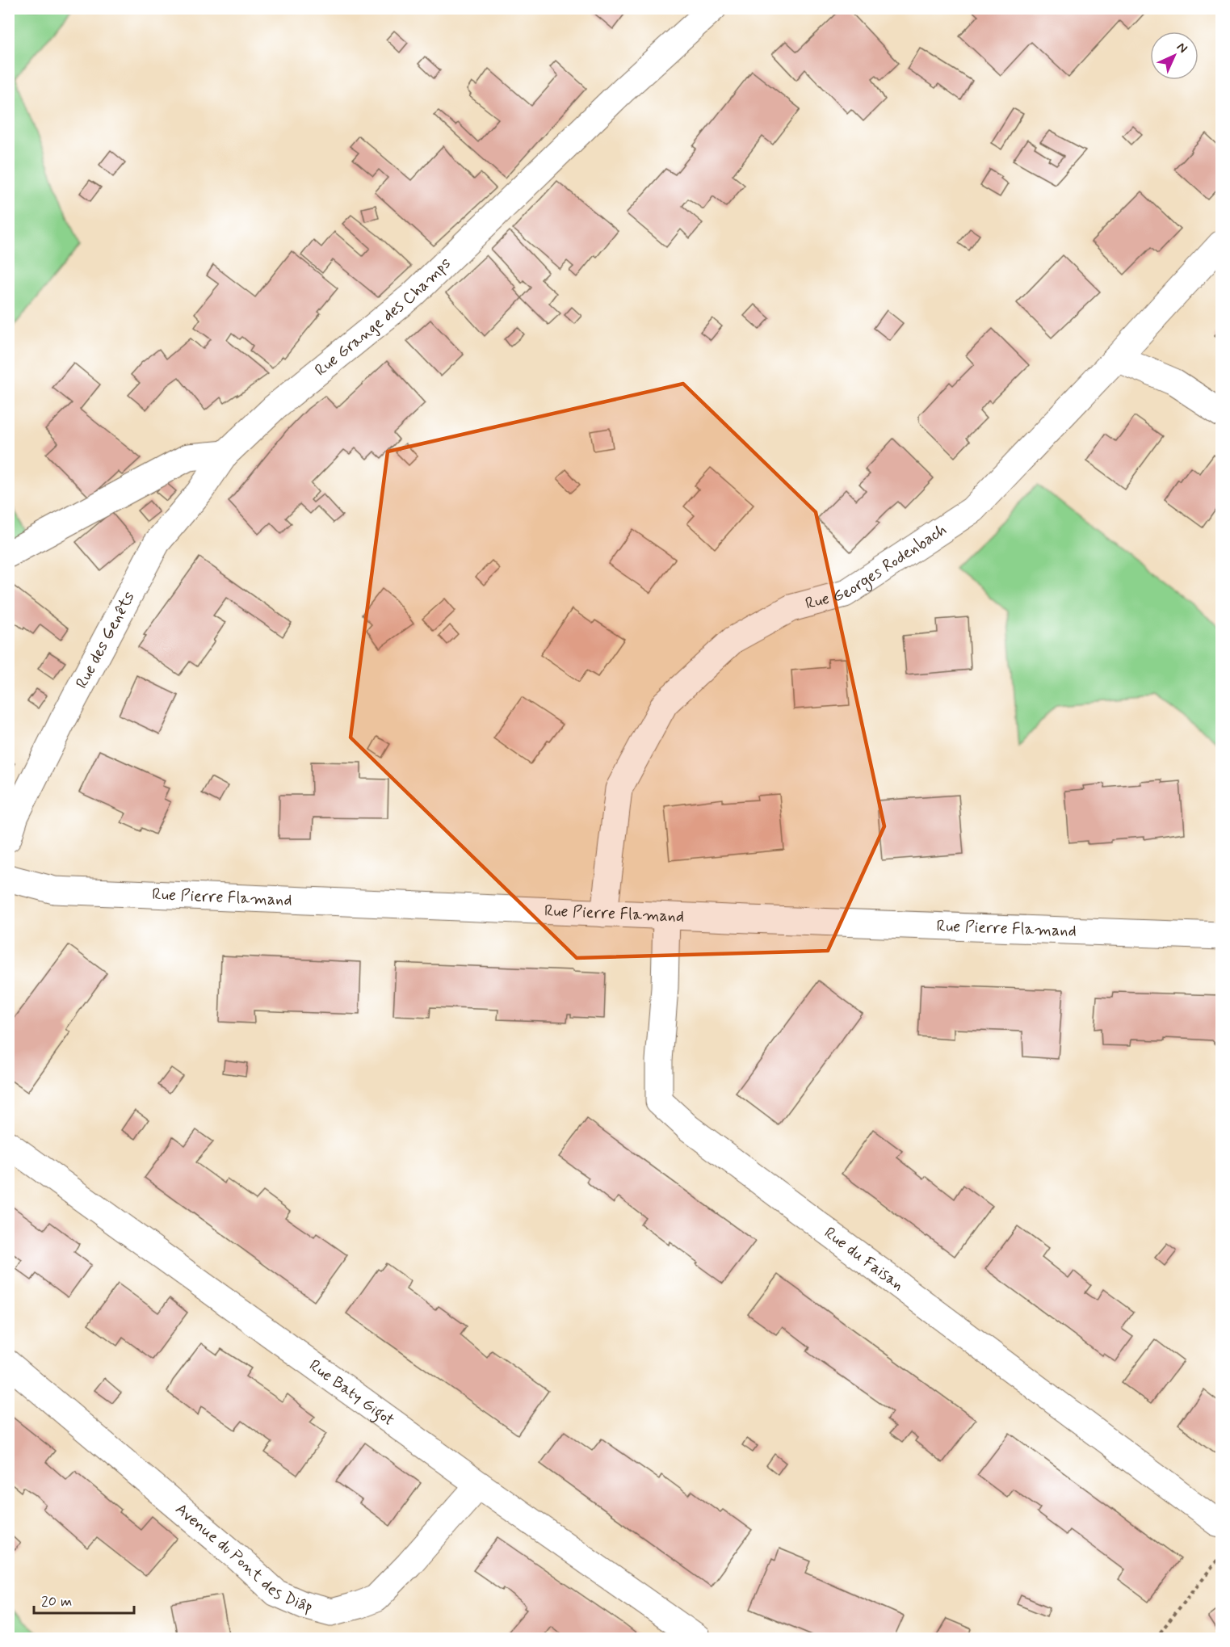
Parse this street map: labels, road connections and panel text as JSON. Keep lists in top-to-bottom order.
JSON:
{
  "streets": {
    "street": [
      "Rue Grange des Champs",
      "Rue Georges Rodenbach",
      "Rue des Genêts",
      "Rue Pierre Flamand",
      "Rue du Faisan",
      "Rue Baty Gigot",
      "Avenue du Pont des Diâp"
    ]
  },
  "crossings": [
    ["Rue Grange des Champs", "Rue des Genêts"],
    ["Rue Georges Rodenbach", "Rue Pierre Flamand"],
    ["Rue Pierre Flamand", "Rue du Faisan"],
    ["Rue Baty Gigot", "Avenue du Pont des Diâp"]
  ],
  "scale_bar": "20 m",
  "north": "top right"
}
